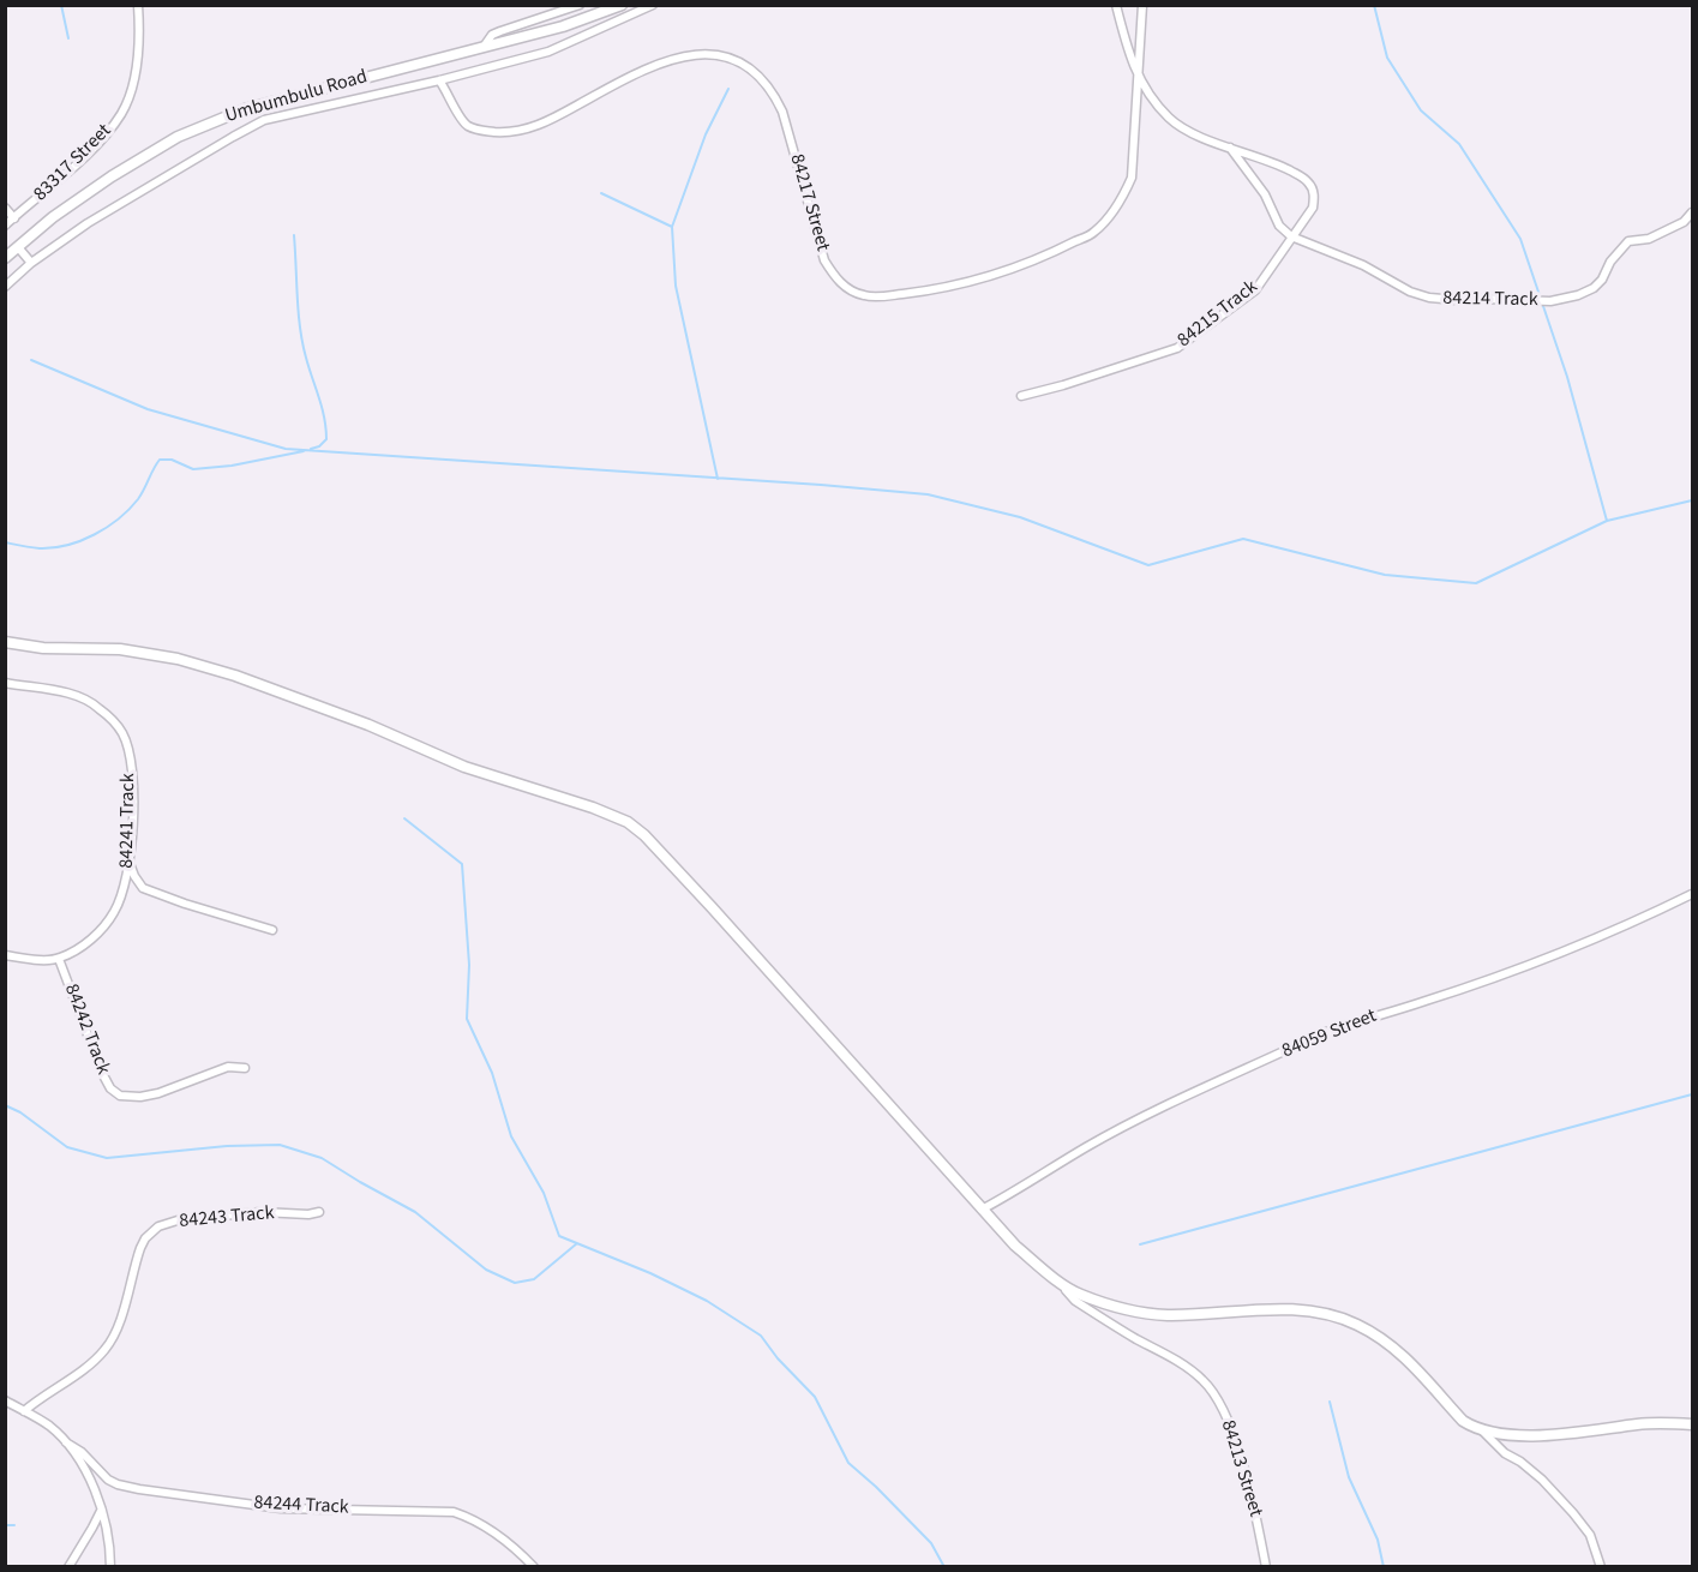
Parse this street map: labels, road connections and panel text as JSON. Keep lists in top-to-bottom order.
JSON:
{
  "streets": {
    "street": [
      "Umbumbulu Road",
      "83317 Street",
      "84217 Street",
      "84214 Track",
      "84215 Track",
      "84241 Track",
      "84242 Track",
      "84059 Street",
      "84243 Track",
      "84213 Street",
      "84244 Track"
    ]
  },
  "crossings": [
    ["84214 Track", "84215 Track"],
    ["84241 Track", "84242 Track"],
    ["84243 Track", "84244 Track"]
  ]
}
